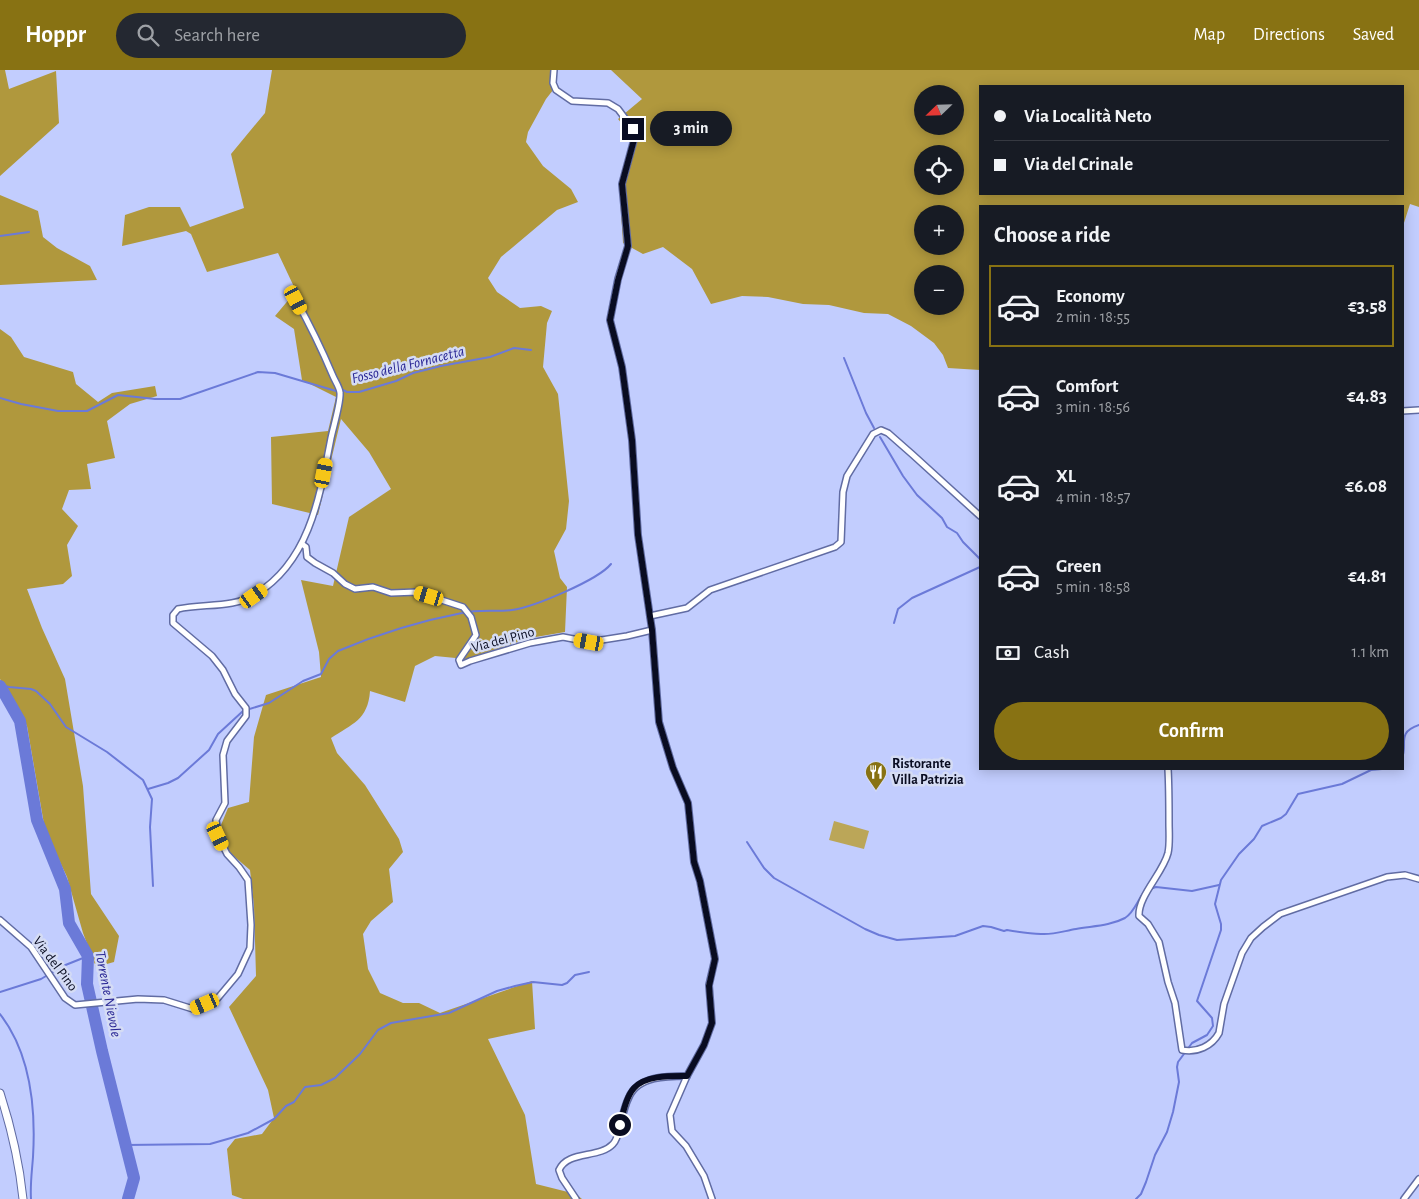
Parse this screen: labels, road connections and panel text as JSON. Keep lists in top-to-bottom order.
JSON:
{
  "streets": {
    "street": ["Via del Pino"]
  },
  "water": ["Fosso della Fornacetta", "Torrente Nievole"],
  "places": {
    "restaurant": ["Ristorante Villa Patrizia"]
  },
  "north": "bottom left",
  "page": {
    "header": "Hoppr",
    "search": "Search here",
    "nav": ["Map", "Directions", "Saved"],
    "map_buttons": ["+", "−"],
    "banner": ["Via Località Neto", "Via del Crinale"],
    "bubble": "3 min",
    "heading": "Choose a ride",
    "list": [
      {
        "name": "Economy",
        "note": "2 min · 18:55",
        "value": "€3.58"
      },
      {
        "name": "Comfort",
        "note": "3 min · 18:56",
        "value": "€4.83"
      },
      {
        "name": "XL",
        "note": "4 min · 18:57",
        "value": "€6.08"
      },
      {
        "name": "Green",
        "note": "5 min · 18:58",
        "value": "€4.81"
      }
    ],
    "pay": ["Cash", "1.1 km"],
    "buttons": "Confirm"
  }
}
